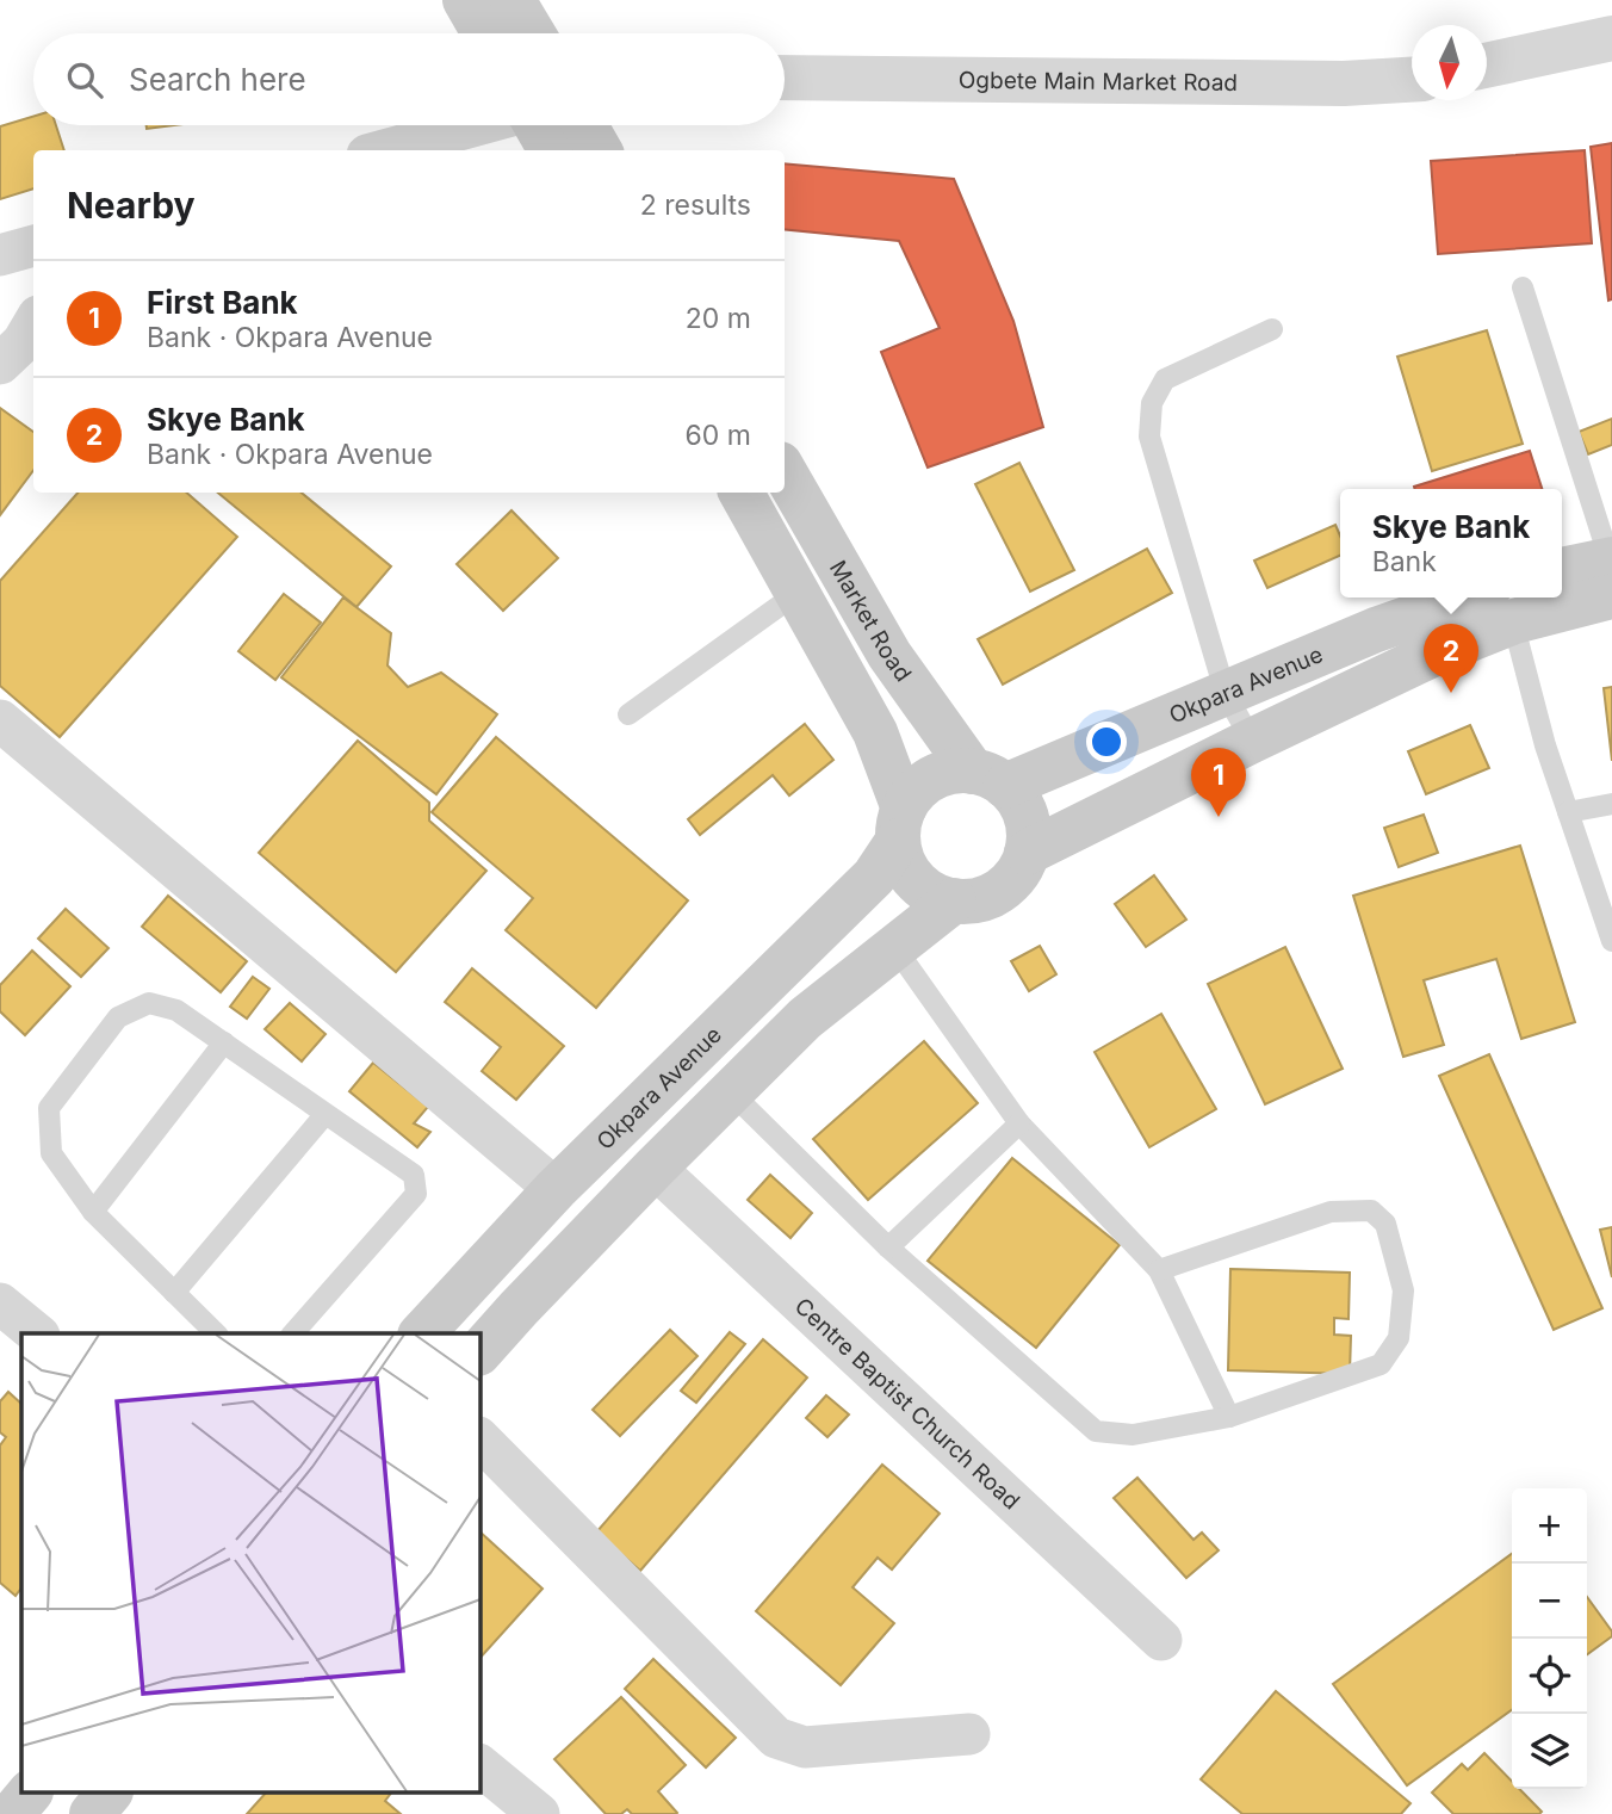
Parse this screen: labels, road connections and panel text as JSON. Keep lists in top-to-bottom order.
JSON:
{
  "streets": {
    "main road": ["Market Road", "Okpara Avenue"],
    "street": ["Ogbete Main Market Road", "Centre Baptist Church Road"]
  },
  "crossings": [
    ["Market Road", "Okpara Avenue"]
  ],
  "north": "bottom",
  "page": {
    "search": "Search here",
    "heading": ["Nearby", "2 results"],
    "list": [
      {
        "mark": "1",
        "name": "First Bank",
        "note": "Bank · Okpara Avenue",
        "value": "20 m"
      },
      {
        "mark": "2",
        "name": "Skye Bank",
        "note": "Bank · Okpara Avenue",
        "value": "60 m"
      }
    ],
    "popup": ["Skye Bank", "Bank"],
    "pins": ["2", "1"],
    "map_buttons": ["+", "−"]
  }
}
